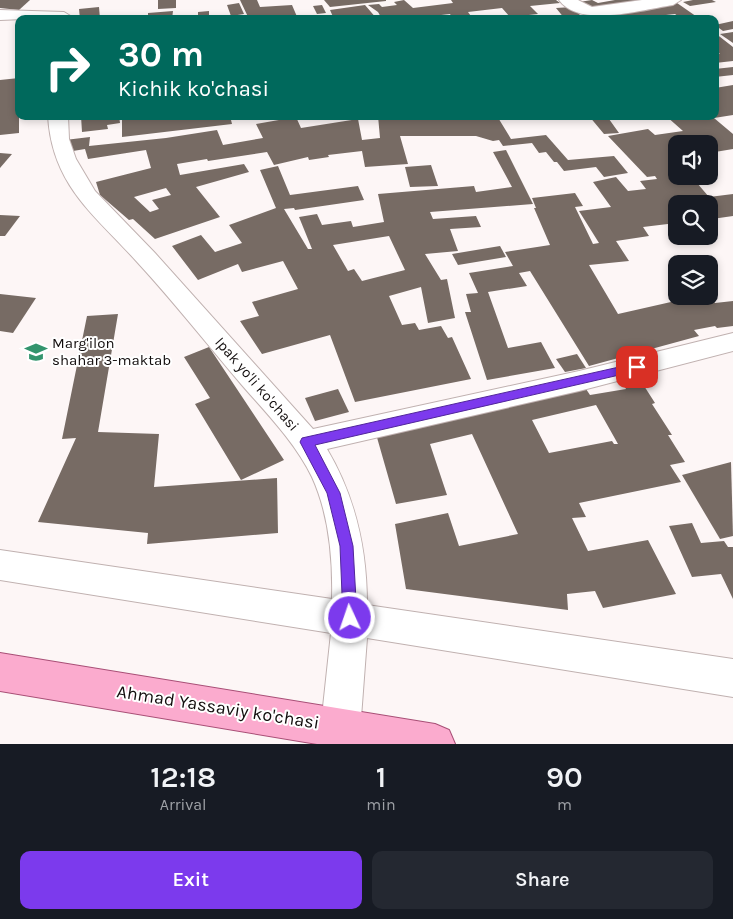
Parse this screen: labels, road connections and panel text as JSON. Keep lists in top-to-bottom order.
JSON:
{
  "streets": {
    "main road": ["Ahmad Yassaviy ko'chasi"],
    "street": ["Ipak yo'li ko'chasi"]
  },
  "crossings": [
    ["Ipak yo'li ko'chasi", "Ahmad Yassaviy ko'chasi"]
  ],
  "places": {
    "school or university": ["Marg'ilon shahar 3-maktab"]
  },
  "page": {
    "turn": ["30 m", "Kichik ko'chasi"],
    "eta": [
      "12:18",
      "Arrival",
      "1",
      "min",
      "90",
      "m"
    ],
    "buttons": ["Exit", "Share"]
  }
}
